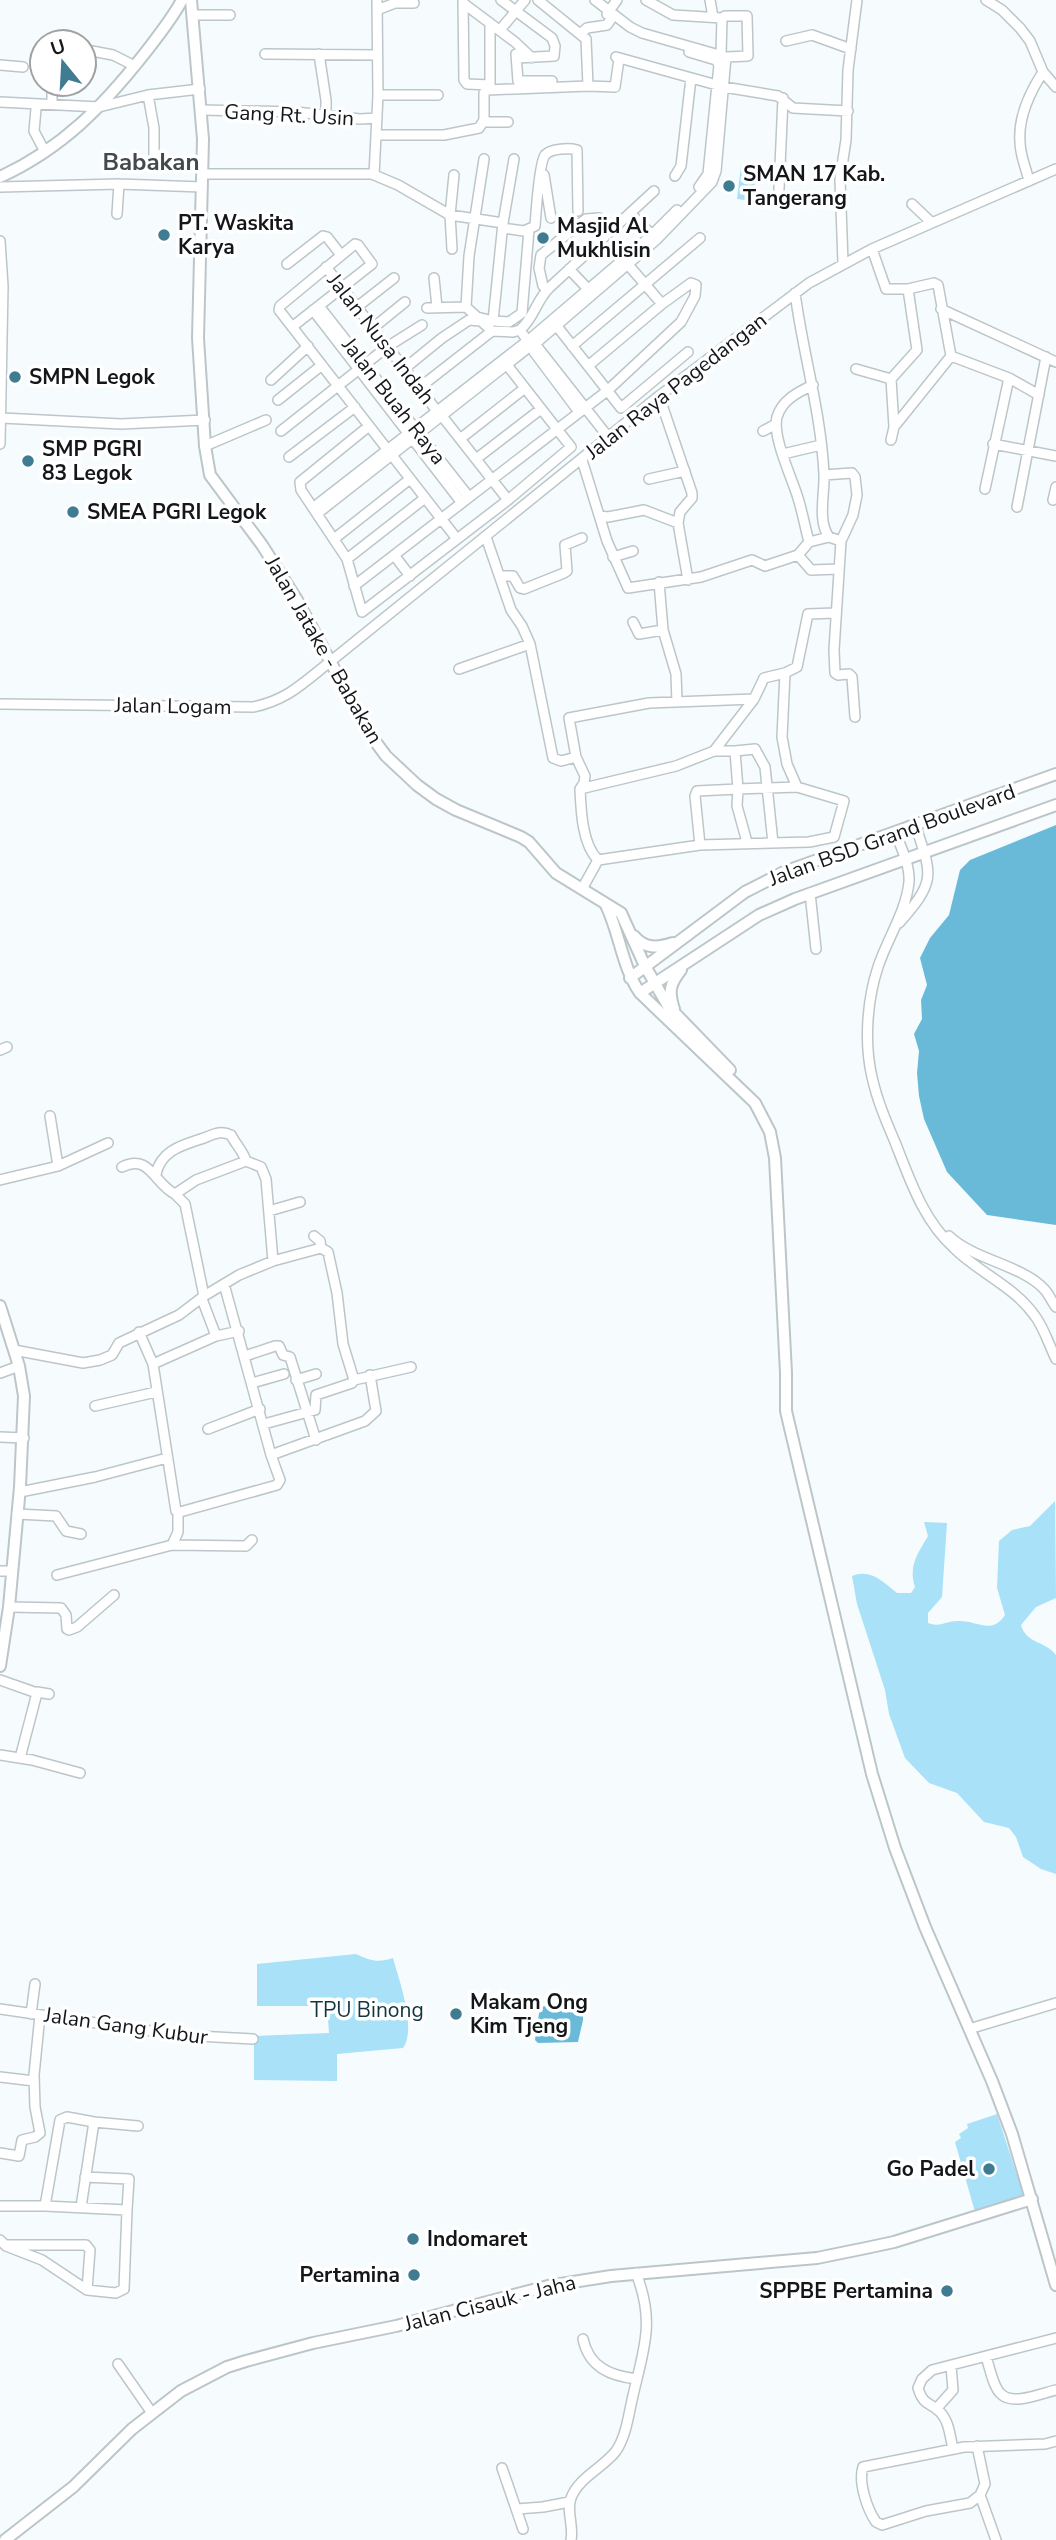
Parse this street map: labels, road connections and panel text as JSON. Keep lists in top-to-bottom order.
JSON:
{
  "streets": {
    "main road": ["Jalan Jatake - Babakan", "Jalan BSD Grand Boulevard", "Jalan Cisauk - Jaha"],
    "street": [
      "Gang Rt. Usin",
      "Jalan Nusa Indah",
      "Jalan Raya Pagedangan",
      "Jalan Buah Raya",
      "Jalan Logam",
      "Jalan Gang Kubur"
    ]
  },
  "crossings": [
    ["Gang Rt. Usin", "Jalan Jatake - Babakan"],
    ["Jalan Raya Pagedangan", "Jalan Jatake - Babakan"],
    ["Jalan Raya Pagedangan", "Jalan Logam"],
    ["Jalan Jatake - Babakan", "Jalan Logam"]
  ],
  "districts": ["Babakan"],
  "parks": ["TPU Binong"],
  "places": [
    "SMAN 17 Kab. Tangerang",
    "PT. Waskita Karya",
    "Masjid Al Mukhlisin",
    "SMPN Legok",
    "SMP PGRI 83 Legok",
    "SMEA PGRI Legok",
    "Makam Ong Kim Tjeng",
    "Go Padel",
    "Indomaret",
    "Pertamina",
    "SPPBE Pertamina"
  ],
  "north": "top"
}
